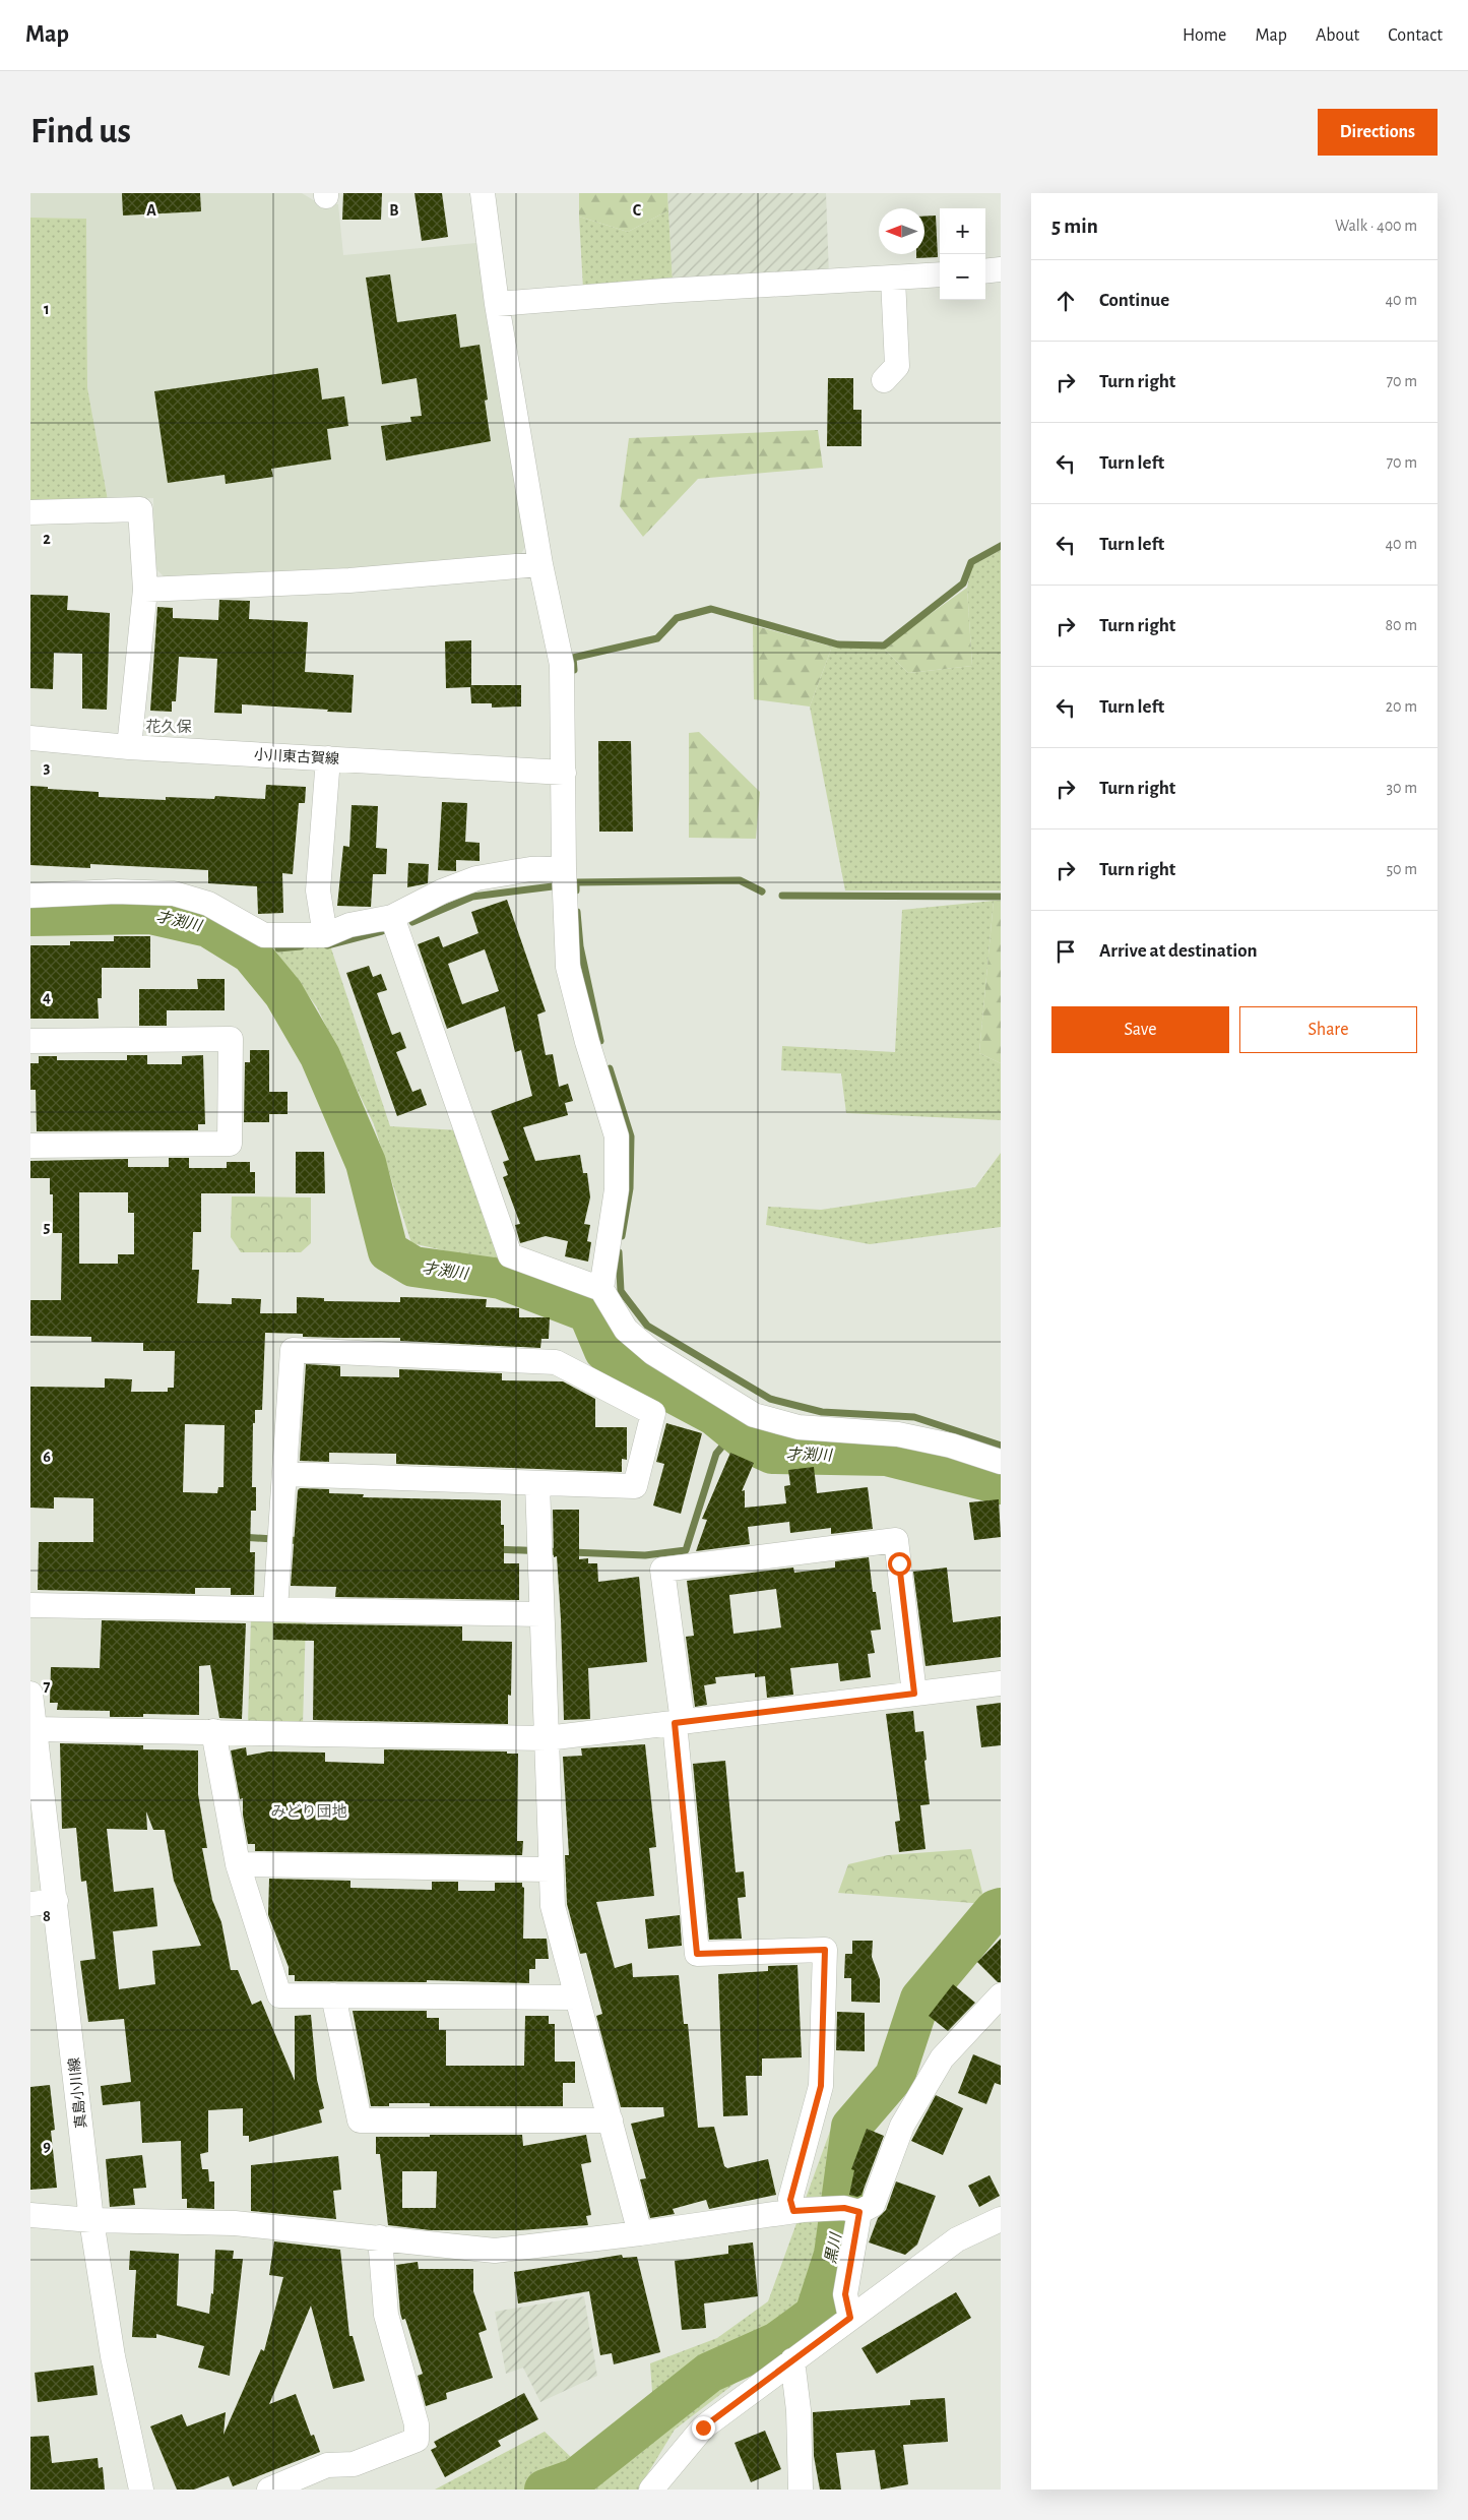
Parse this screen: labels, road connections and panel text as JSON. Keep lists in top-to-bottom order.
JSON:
{
  "streets": {
    "street": ["小川東古賀線", "真島小川線"]
  },
  "districts": ["花久保", "みどり団地"],
  "water": ["才渕川", "黒川"],
  "north": "left",
  "page": {
    "header": "Map",
    "nav": [
      "Home",
      "Map",
      "About",
      "Contact"
    ],
    "buttons": [
      "Directions",
      ["Save", "Share"]
    ],
    "title": "Find us",
    "heading": ["5 min", "Walk · 400 m"],
    "map_buttons": ["+", "−"],
    "list": [
      ["Continue", "40 m"],
      ["Turn right", "70 m"],
      ["Turn left", "70 m"],
      ["Turn left", "40 m"],
      ["Turn right", "80 m"],
      ["Turn left", "20 m"],
      ["Turn right", "30 m"],
      ["Turn right", "50 m"],
      "Arrive at destination"
    ]
  },
  "grid": {
    "columns": ["A", "B", "C"],
    "rows": [
      "1",
      "2",
      "3",
      "4",
      "5",
      "6",
      "7",
      "8",
      "9"
    ]
  }
}
